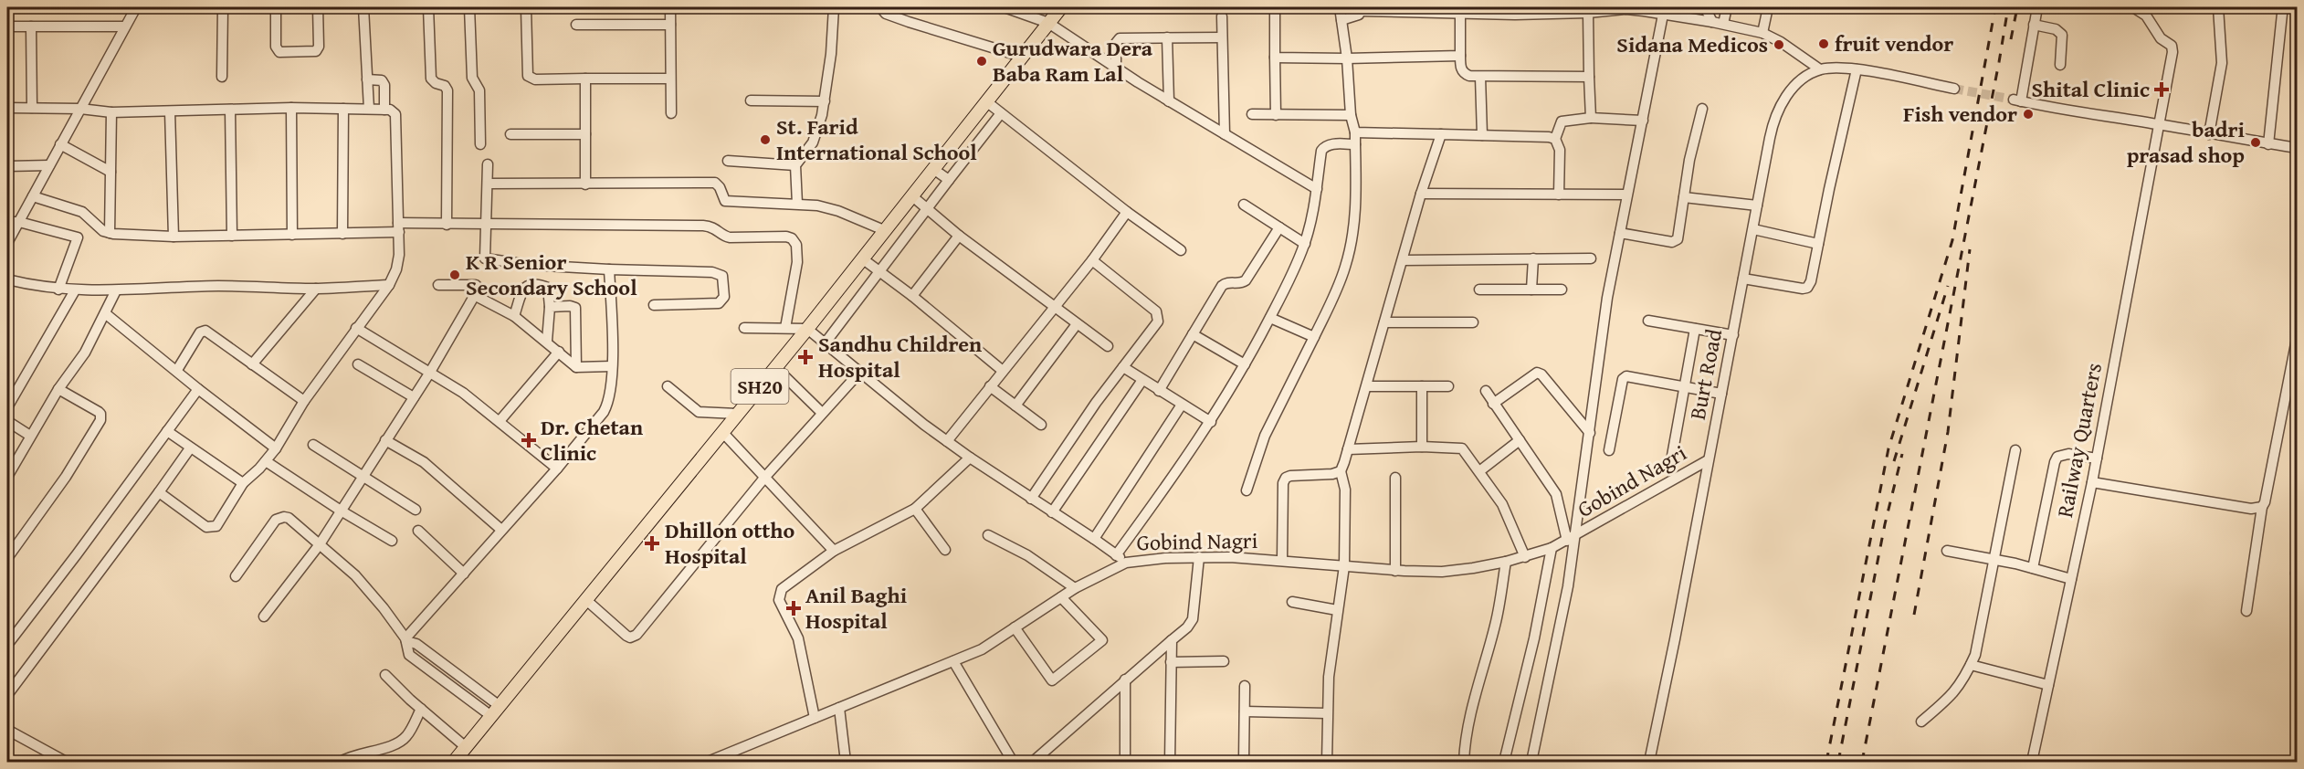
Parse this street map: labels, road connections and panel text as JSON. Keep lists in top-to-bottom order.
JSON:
{
  "streets": {
    "main road": ["SH20"],
    "street": ["Burt Road", "Railway Quarters", "Gobind Nagri"]
  },
  "crossings": [
    ["Burt Road", "Gobind Nagri"]
  ],
  "places": {
    "other": [
      "fruit vendor",
      "Sidana Medicos",
      "Gurudwara Dera Baba Ram Lal",
      "Fish vendor",
      "St. Farid International School",
      "badri prasad shop",
      "K R Senior Secondary School"
    ],
    "health": [
      "Shital Clinic",
      "Sandhu Children Hospital",
      "Dr. Chetan Clinic",
      "Dhillon ottho Hospital",
      "Anil Baghi Hospital"
    ]
  }
}
